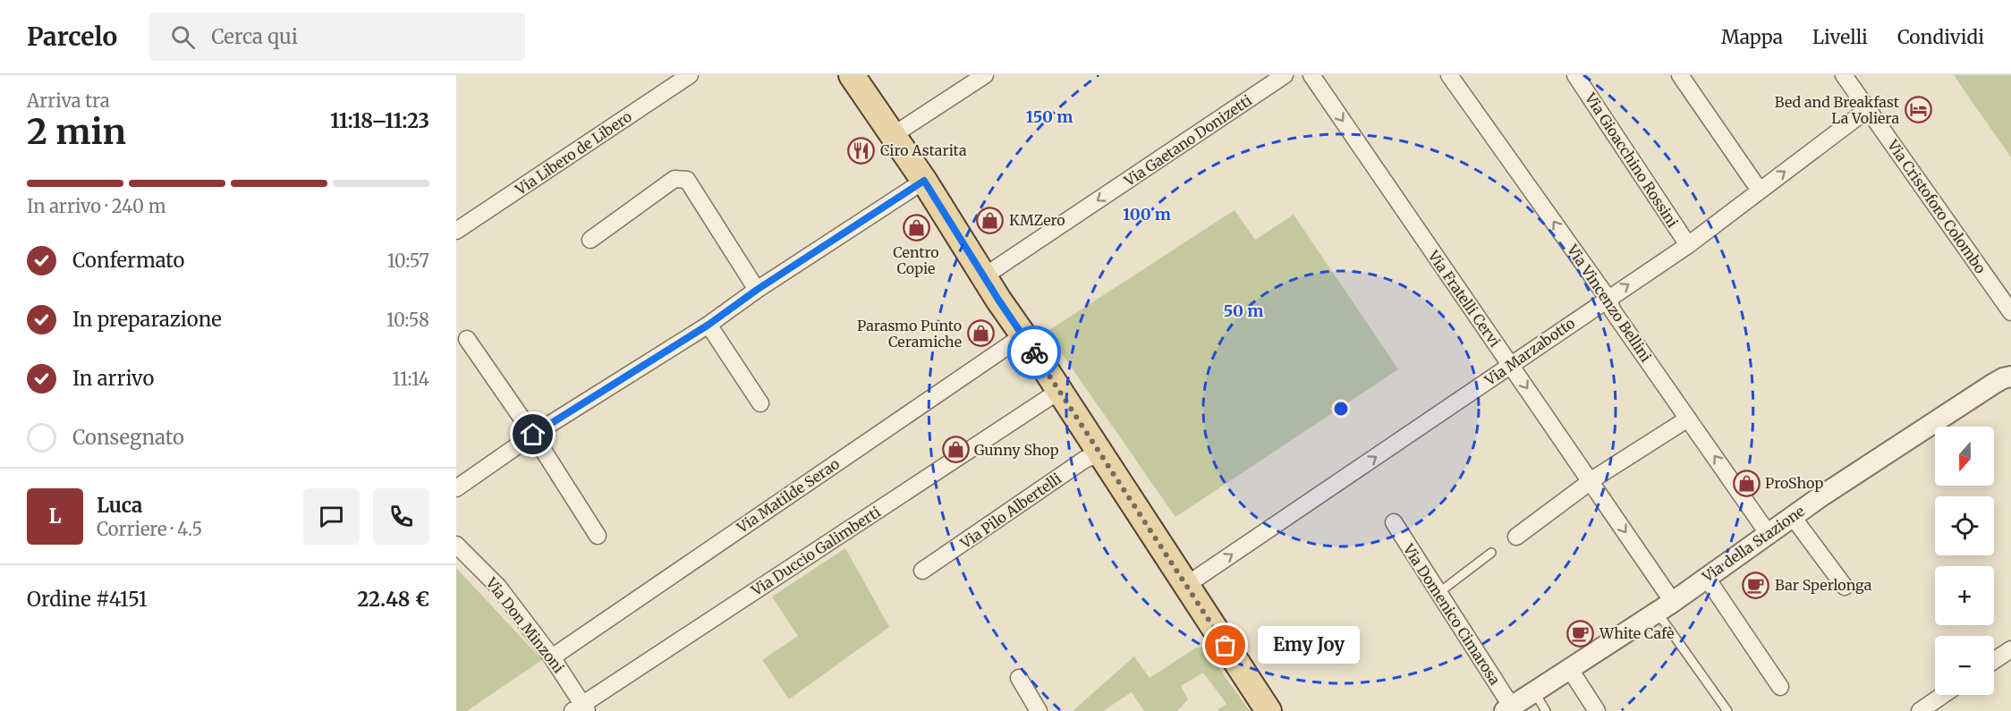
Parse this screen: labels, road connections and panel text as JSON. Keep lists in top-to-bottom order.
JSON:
{
  "streets": {
    "street": [
      "Via Gaetano Donizetti",
      "Via Libero de Libero",
      "Via Gioacchino Rossini",
      "Via Cristoforo Colombo",
      "Via Fratelli Cervi",
      "Via Vincenzo Bellini",
      "Via Marzabotto",
      "Via Matilde Serao",
      "Via Pilo Albertelli",
      "Via della Stazione",
      "Via Duccio Galimberti",
      "Via Domenico Cimarosa",
      "Via Don Minzoni"
    ]
  },
  "crossings": [
    ["Via Gioacchino Rossini", "Via Marzabotto"],
    ["Via Cristoforo Colombo", "Via Marzabotto"],
    ["Via Fratelli Cervi", "Via Marzabotto"],
    ["Via Fratelli Cervi", "Via della Stazione"],
    ["Via Vincenzo Bellini", "Via Marzabotto"],
    ["Via Vincenzo Bellini", "Via della Stazione"],
    ["Via Matilde Serao", "Via Don Minzoni"],
    ["Via della Stazione", "Via Domenico Cimarosa"],
    ["Via Duccio Galimberti", "Via Don Minzoni"]
  ],
  "one_way": [
    "Via Gaetano Donizetti",
    "Via Fratelli Cervi",
    "Via Vincenzo Bellini",
    "Via Marzabotto"
  ],
  "places": {
    "hotel": ["Bed and Breakfast La Voliera"],
    "restaurant": ["Ciro Astarita"],
    "shop": [
      "KMZero",
      "Centro Copie",
      "Parasmo Punto Ceramiche",
      "Gunny Shop",
      "ProShop"
    ],
    "cafe": ["Bar Sperlonga", "White Cafè"],
    "other": ["Emy Joy"]
  },
  "north": "bottom",
  "page": {
    "header": "Parcelo",
    "search": "Cerca qui",
    "nav": ["Mappa", "Livelli", "Condividi"],
    "heading": ["2 min", "Arriva tra", "11:18–11:23"],
    "panel": [
      "Luca",
      "Corriere · 4.5",
      "Ordine #4151",
      "22.48 €"
    ],
    "bar": "In arrivo · 240 m",
    "list": [
      ["Confermato", "10:57"],
      ["In preparazione", "10:58"],
      ["In arrivo", "11:14"],
      "Consegnato"
    ],
    "map_buttons": ["+", "−"],
    "round": "L",
    "bubble": "Emy Joy"
  },
  "rings": ["150 m", "100 m", "50 m"]
}
